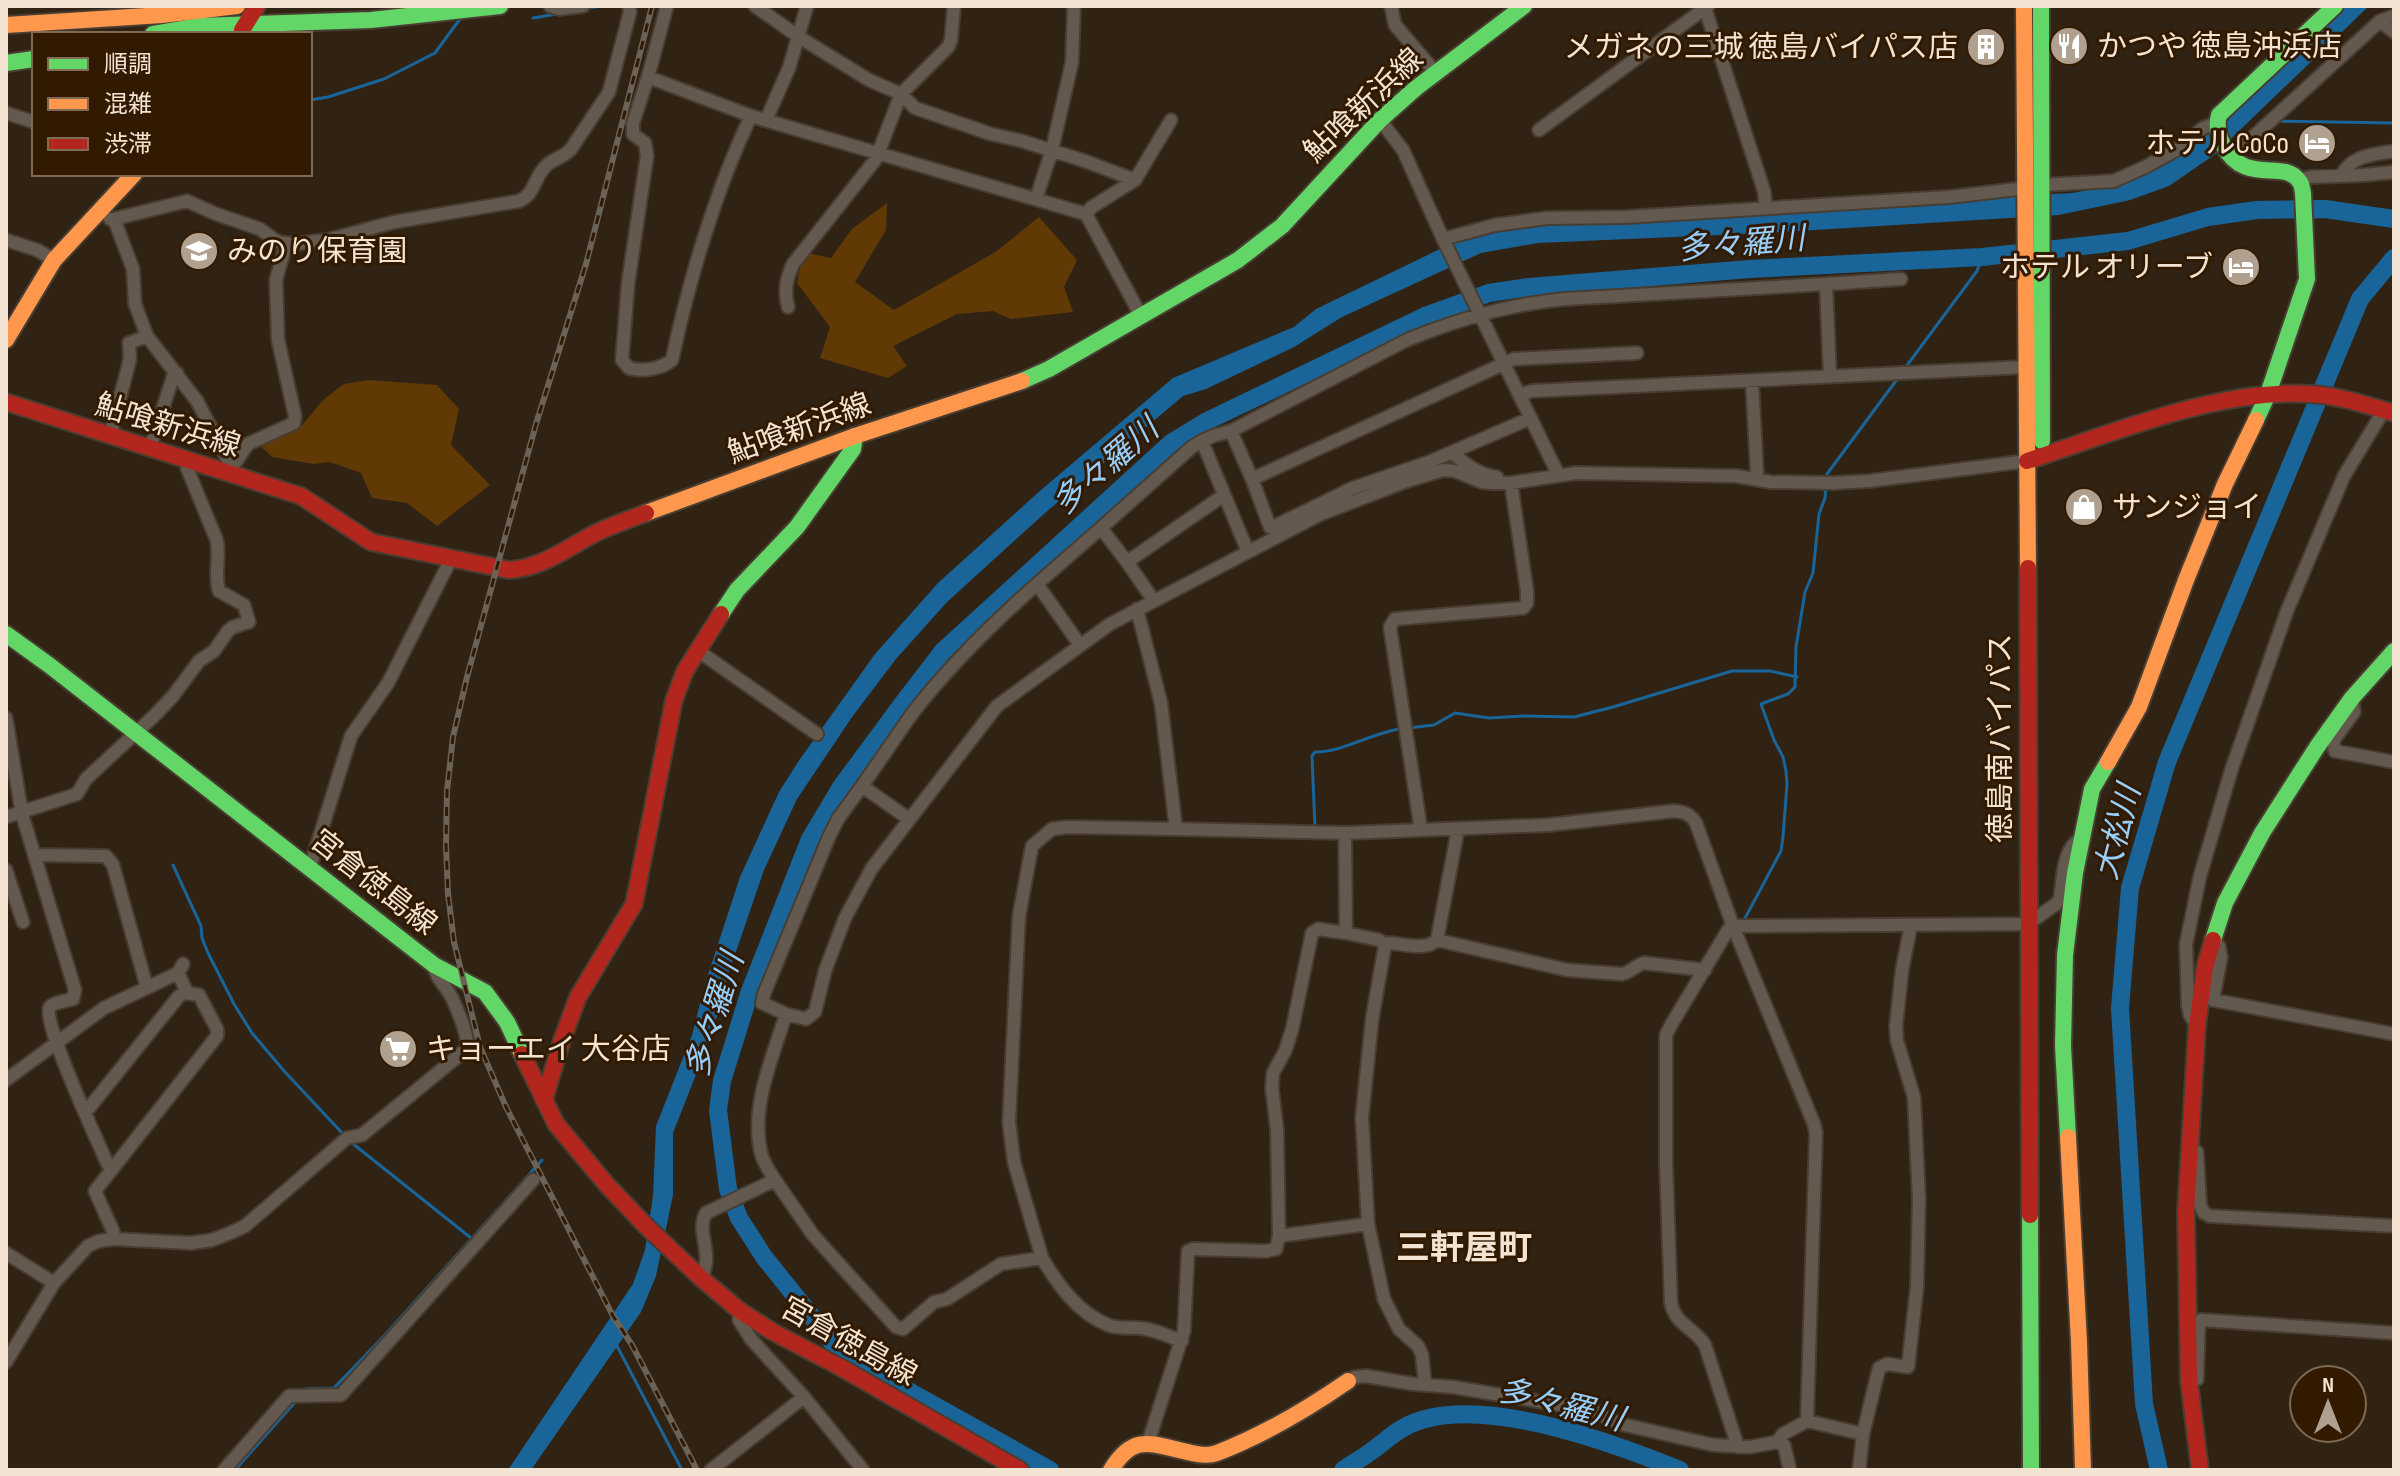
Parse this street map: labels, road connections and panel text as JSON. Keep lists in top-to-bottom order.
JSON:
{
  "streets": {
    "main road": ["鮎喰新浜線", "徳島南バイパス", "宮倉徳島線"]
  },
  "districts": ["三軒屋町"],
  "water": ["多々羅川", "大松川"],
  "places": {
    "restaurant": ["かつや 徳島沖浜店"],
    "building": ["メガネの三城 徳島バイパス店"],
    "hotel": ["ホテルCoCo", "ホテル オリーブ"],
    "school or university": ["みのり保育園"],
    "shop": ["サンジョイ"],
    "supermarket": ["キョーエイ 大谷店"]
  },
  "legend": ["順調", "混雑", "渋滞"],
  "north": "top"
}
